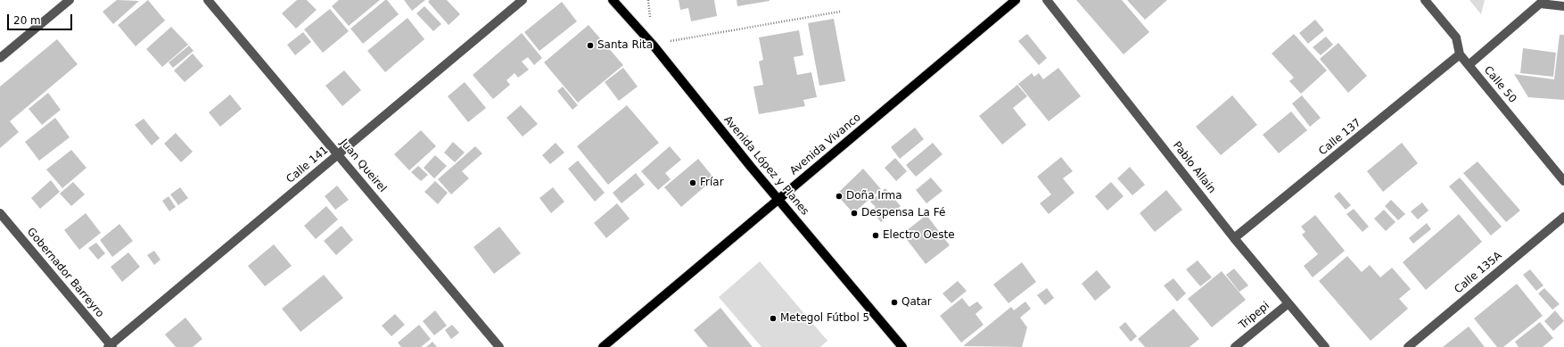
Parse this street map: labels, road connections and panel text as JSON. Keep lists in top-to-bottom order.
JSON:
{
  "streets": {
    "main road": ["Avenida Vivanco", "Avenida López y Planes"],
    "street": [
      "Calle 50",
      "Calle 137",
      "Calle 141",
      "Juan Queirel",
      "Pablo Allain",
      "Gobernador Barreyro",
      "Calle 135A",
      "Tripepi"
    ]
  },
  "crossings": [
    ["Calle 50", "Calle 137"],
    ["Calle 137", "Pablo Allain"],
    ["Avenida Vivanco", "Avenida López y Planes"],
    ["Calle 141", "Juan Queirel"],
    ["Calle 141", "Gobernador Barreyro"],
    ["Pablo Allain", "Tripepi"]
  ],
  "places": [
    "Santa Rita",
    "Fríar",
    "Doña Irma",
    "Despensa La Fé",
    "Electro Oeste",
    "Qatar",
    "Metegol Fútbol 5"
  ],
  "scale_bar": "20 m"
}
